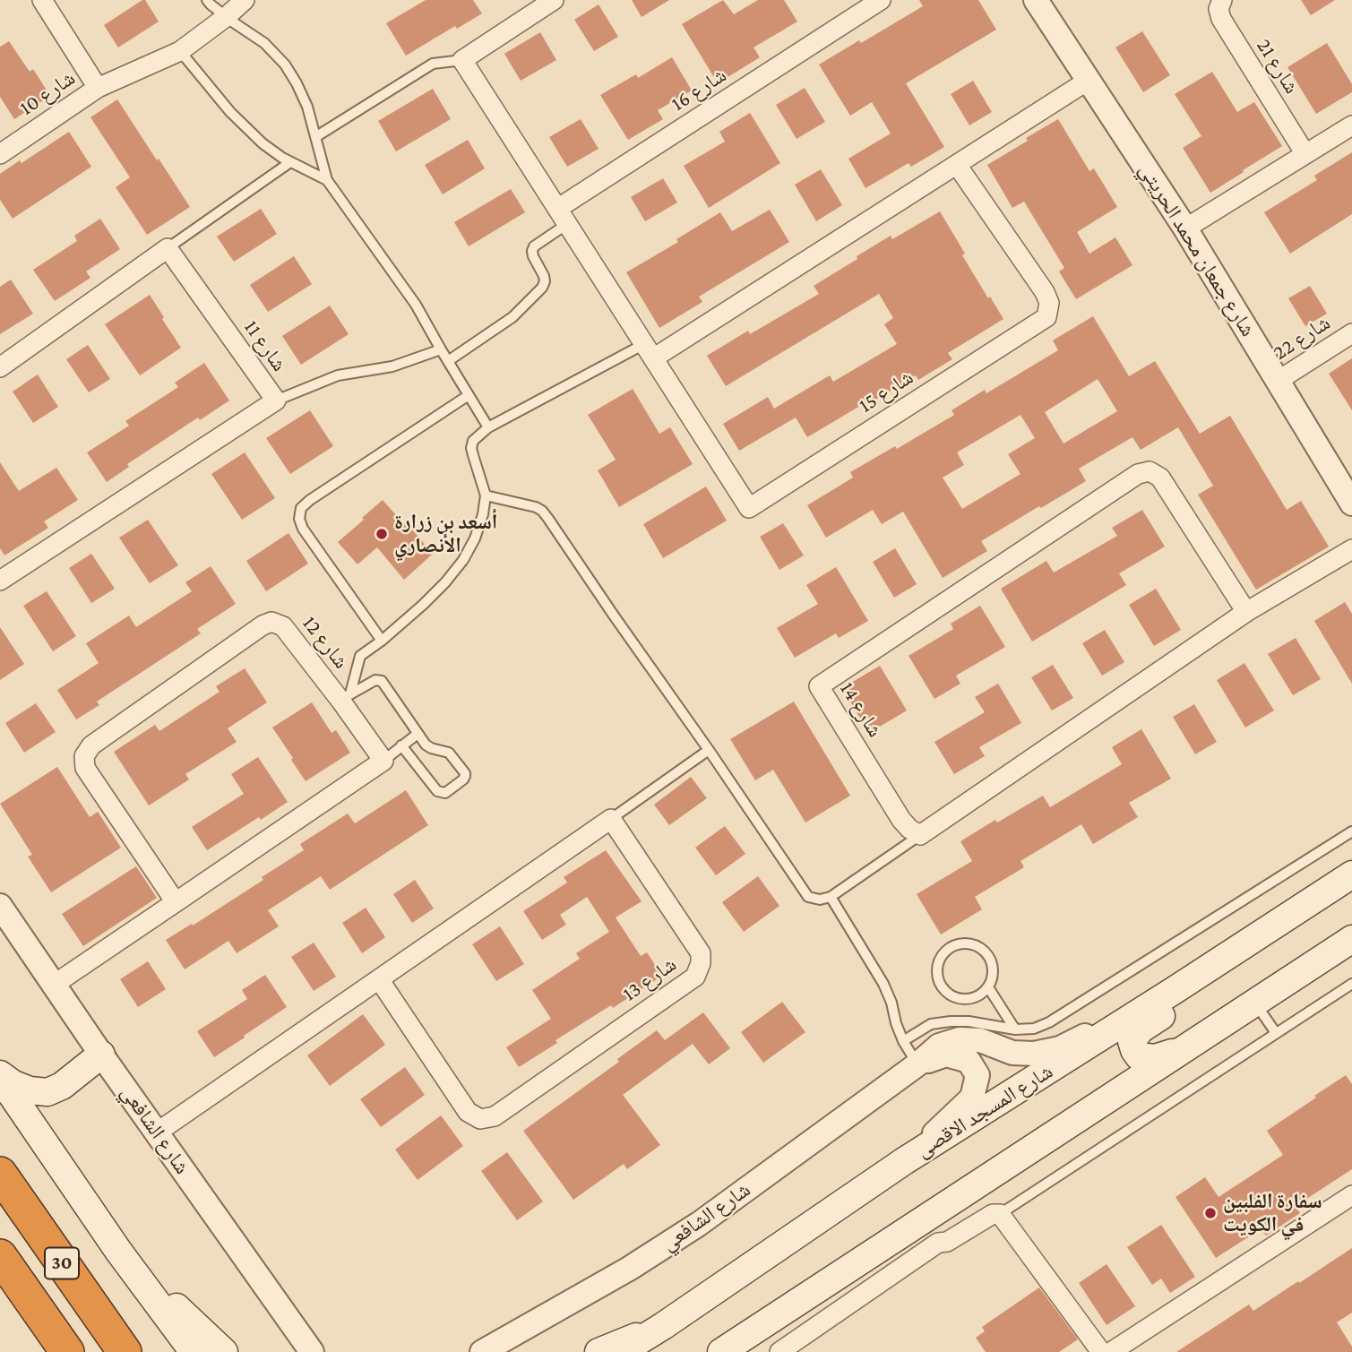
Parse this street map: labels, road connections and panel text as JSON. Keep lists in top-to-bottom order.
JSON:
{
  "streets": {
    "highway": ["30"],
    "main road": ["شارع المسجد الاقصى"],
    "street": [
      "شارع 21",
      "شارع 16",
      "شارع 10",
      "شارع جمعان محمد الحريتي",
      "شارع 22",
      "شارع 11",
      "شارع 15",
      "شارع 12",
      "شارع 14",
      "شارع 13",
      "شارع الشافعي"
    ]
  },
  "crossings": [
    ["شارع 16", "شارع 15"],
    ["شارع جمعان محمد الحريتي", "شارع 22"],
    ["شارع المسجد الاقصى", "شارع الشافعي"]
  ],
  "places": ["أسعد بن زرارة الأنصاري", "سفارة الفلبين في الكويت"]
}
